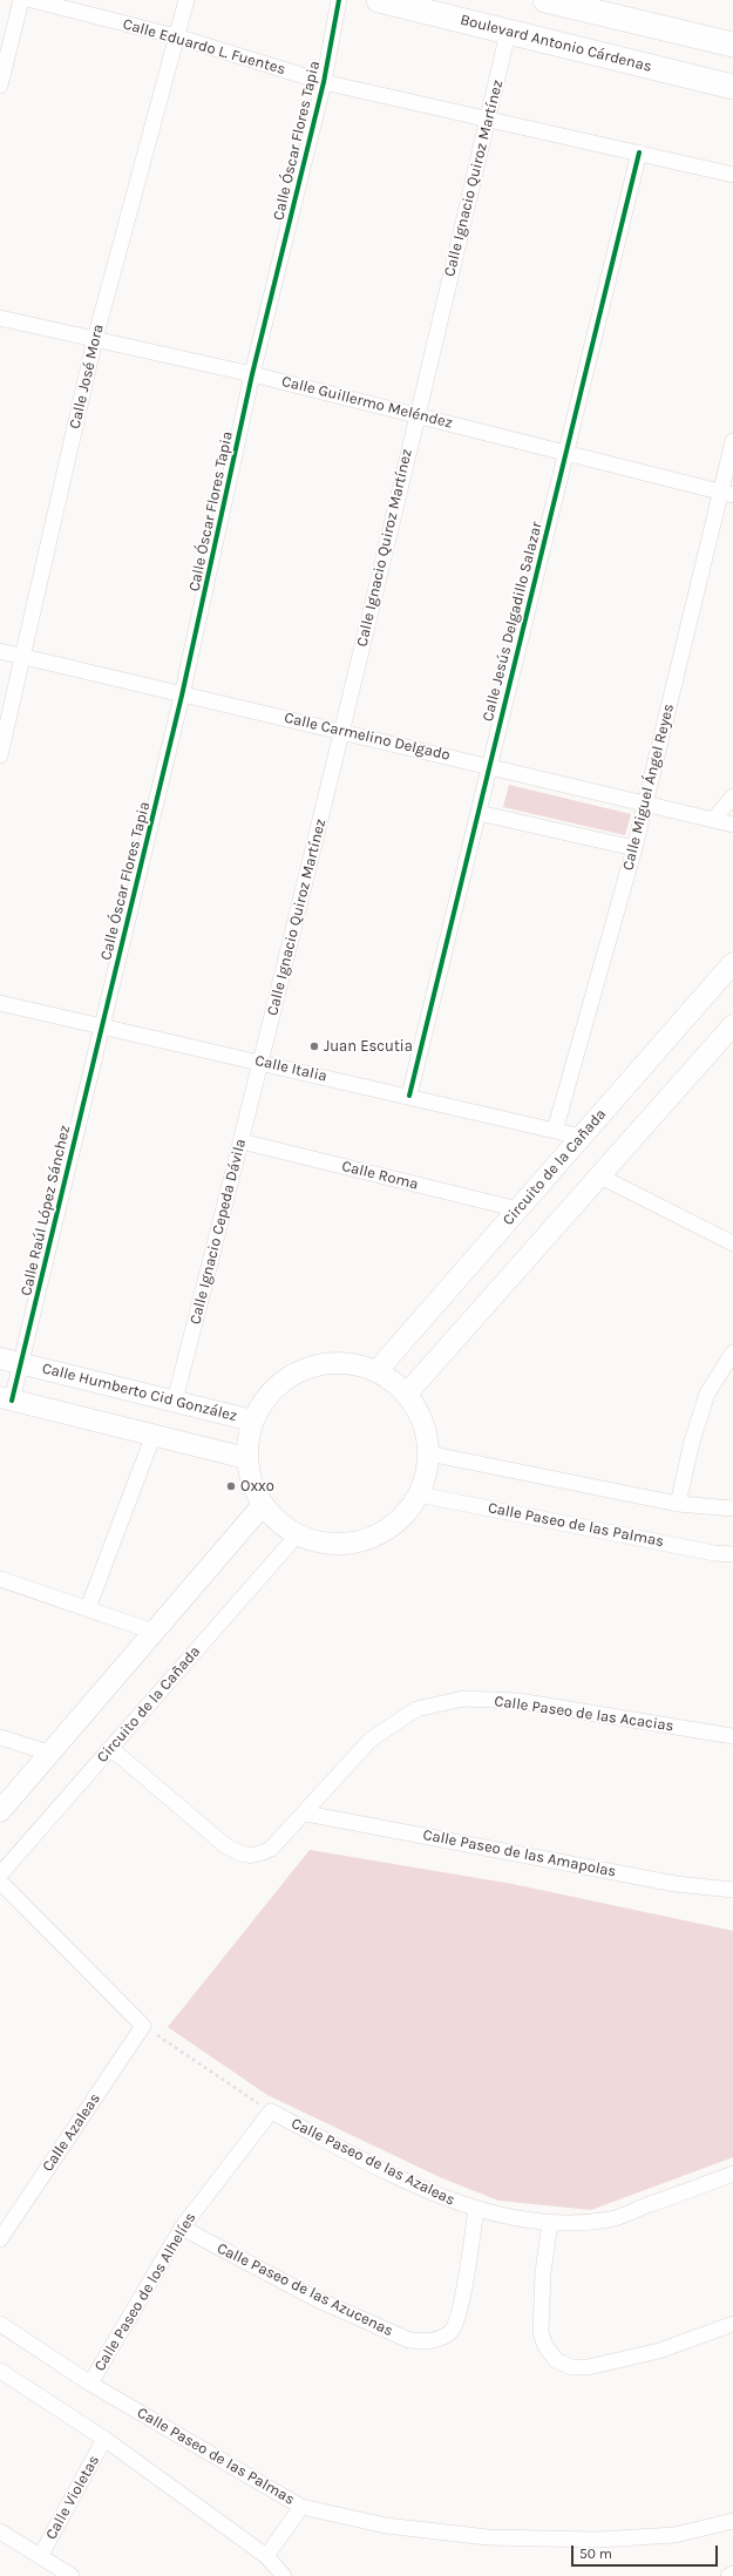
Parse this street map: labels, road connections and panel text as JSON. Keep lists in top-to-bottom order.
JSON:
{
  "streets": {
    "main road": ["Boulevard Antonio Cárdenas"],
    "street": [
      "Calle Eduardo L. Fuentes",
      "Calle Óscar Flores Tapia",
      "Calle Ignacio Quiroz Martínez",
      "Calle José Mora",
      "Calle Guillermo Meléndez",
      "Calle Jesús Delgadillo Salazar",
      "Calle Carmelino Delgado",
      "Calle Miguel Ángel Reyes",
      "Calle Italia",
      "Circuito de la Cañada",
      "Calle Roma",
      "Calle Raúl López Sánchez",
      "Calle Ignacio Cepeda Dávila",
      "Calle Humberto Cid González",
      "Calle Paseo de las Palmas",
      "Calle Paseo de las Acacias",
      "Calle Paseo de las Amapolas",
      "Calle Azaleas",
      "Calle Paseo de las Azaleas",
      "Calle Paseo de las Azucenas",
      "Calle Paseo de los Alhelíes",
      "Calle Violetas"
    ]
  },
  "crossings": [
    ["Boulevard Antonio Cárdenas", "Calle Ignacio Quiroz Martínez"],
    ["Calle Eduardo L. Fuentes", "Calle Óscar Flores Tapia"],
    ["Calle Eduardo L. Fuentes", "Calle Ignacio Quiroz Martínez"],
    ["Calle Eduardo L. Fuentes", "Calle José Mora"],
    ["Calle Eduardo L. Fuentes", "Calle Jesús Delgadillo Salazar"],
    ["Calle Óscar Flores Tapia", "Calle Guillermo Meléndez"],
    ["Calle Óscar Flores Tapia", "Calle Carmelino Delgado"],
    ["Calle Óscar Flores Tapia", "Calle Italia"],
    ["Calle Óscar Flores Tapia", "Calle Raúl López Sánchez"],
    ["Calle Ignacio Quiroz Martínez", "Calle Guillermo Meléndez"],
    ["Calle Ignacio Quiroz Martínez", "Calle Carmelino Delgado"],
    ["Calle Ignacio Quiroz Martínez", "Calle Italia"],
    ["Calle Ignacio Quiroz Martínez", "Calle Ignacio Cepeda Dávila"],
    ["Calle José Mora", "Calle Guillermo Meléndez"],
    ["Calle José Mora", "Calle Carmelino Delgado"],
    ["Calle Guillermo Meléndez", "Calle Jesús Delgadillo Salazar"],
    ["Calle Guillermo Meléndez", "Calle Miguel Ángel Reyes"],
    ["Calle Jesús Delgadillo Salazar", "Calle Carmelino Delgado"],
    ["Calle Jesús Delgadillo Salazar", "Calle Italia"],
    ["Calle Carmelino Delgado", "Calle Miguel Ángel Reyes"],
    ["Calle Miguel Ángel Reyes", "Calle Italia"],
    ["Calle Italia", "Circuito de la Cañada"],
    ["Calle Italia", "Calle Raúl López Sánchez"],
    ["Calle Italia", "Calle Ignacio Cepeda Dávila"],
    ["Circuito de la Cañada", "Calle Roma"],
    ["Circuito de la Cañada", "Calle Paseo de las Acacias"],
    ["Calle Roma", "Calle Ignacio Cepeda Dávila"],
    ["Calle Raúl López Sánchez", "Calle Humberto Cid González"],
    ["Calle Ignacio Cepeda Dávila", "Calle Humberto Cid González"],
    ["Calle Paseo de las Palmas", "Calle Paseo de los Alhelíes"],
    ["Calle Paseo de las Acacias", "Calle Paseo de las Amapolas"],
    ["Calle Paseo de las Azaleas", "Calle Paseo de las Azucenas"],
    ["Calle Paseo de las Azaleas", "Calle Paseo de los Alhelíes"],
    ["Calle Paseo de las Azucenas", "Calle Paseo de los Alhelíes"]
  ],
  "places": ["Juan Escutia", "Oxxo"],
  "scale_bar": "50 m"
}
